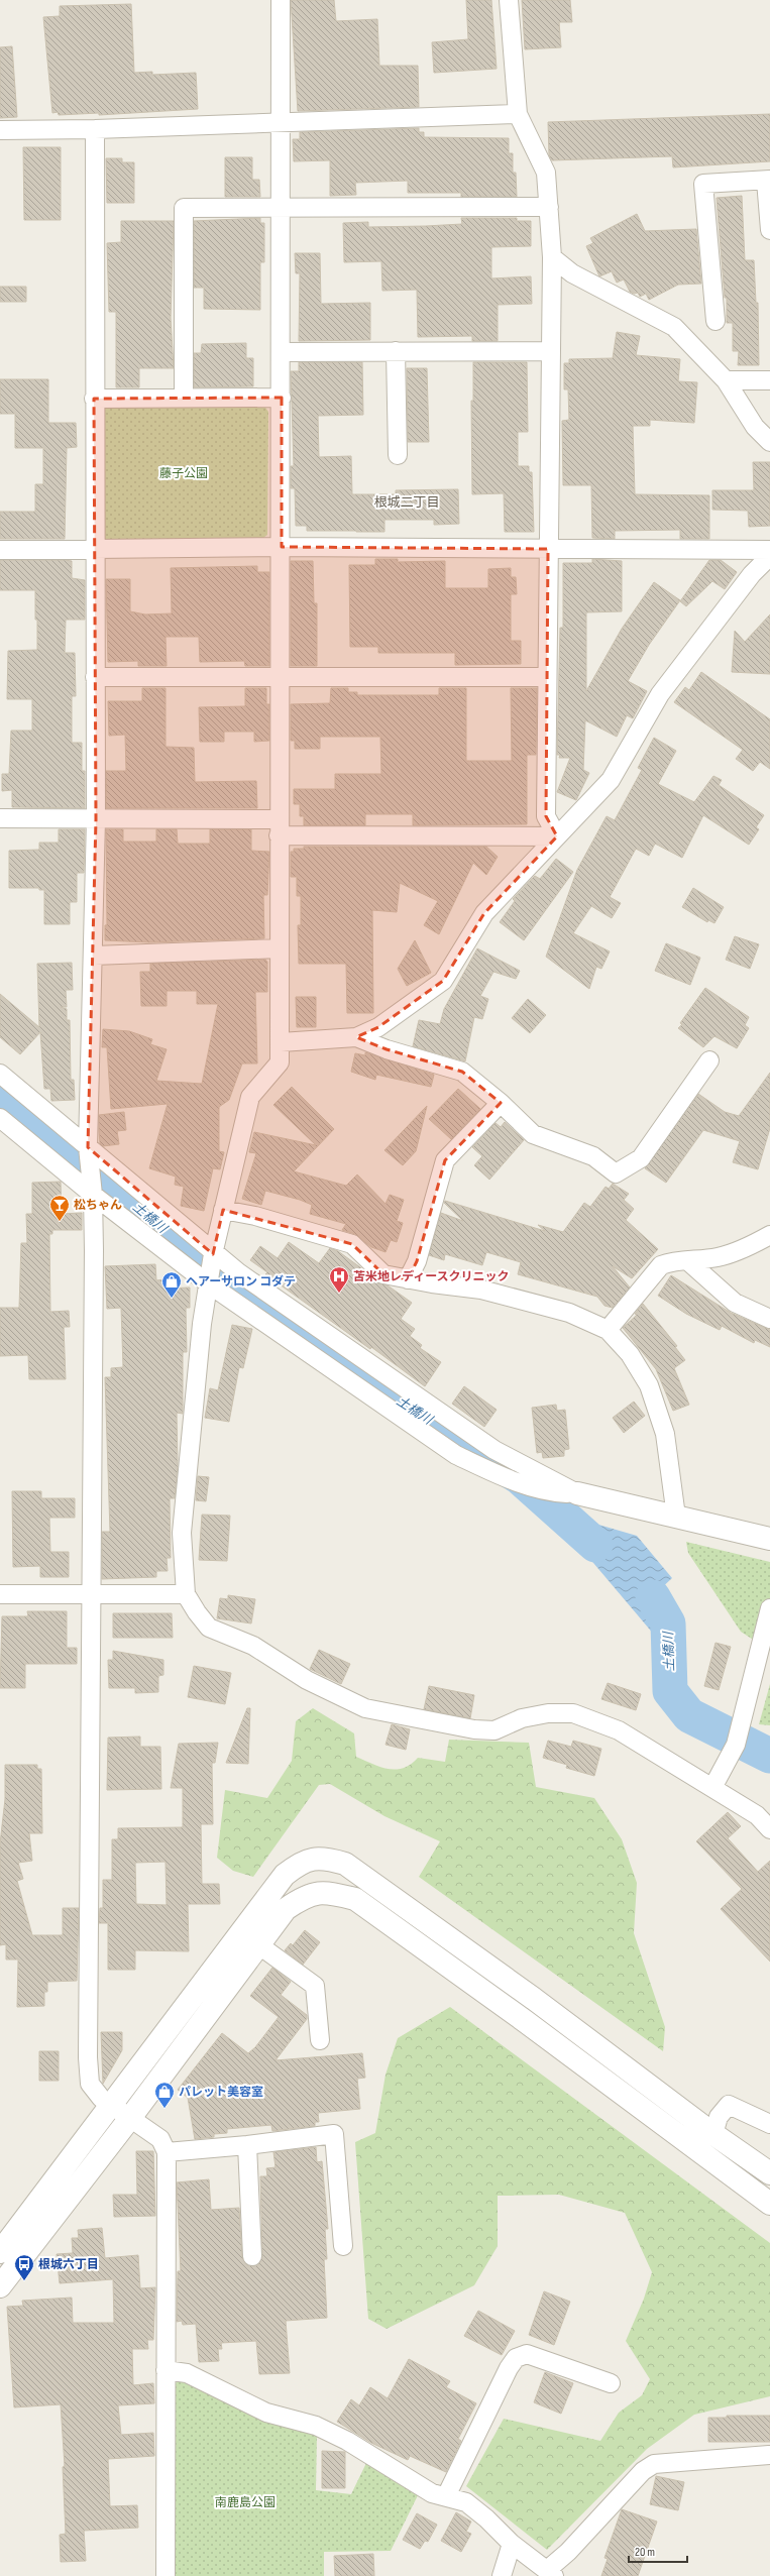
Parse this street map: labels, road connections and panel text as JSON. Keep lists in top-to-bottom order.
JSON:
{
  "districts": ["根城二丁目"],
  "water": ["土橋川"],
  "parks": ["藤子公園", "南鹿島公園"],
  "places": {
    "bar": ["松ちゃん"],
    "hospital": ["苫米地レディースクリニック"],
    "shop": ["ヘアーサロン コダテ", "パレット美容室"],
    "bus stop": ["根城六丁目"]
  },
  "scale_bar": "20 m"
}
